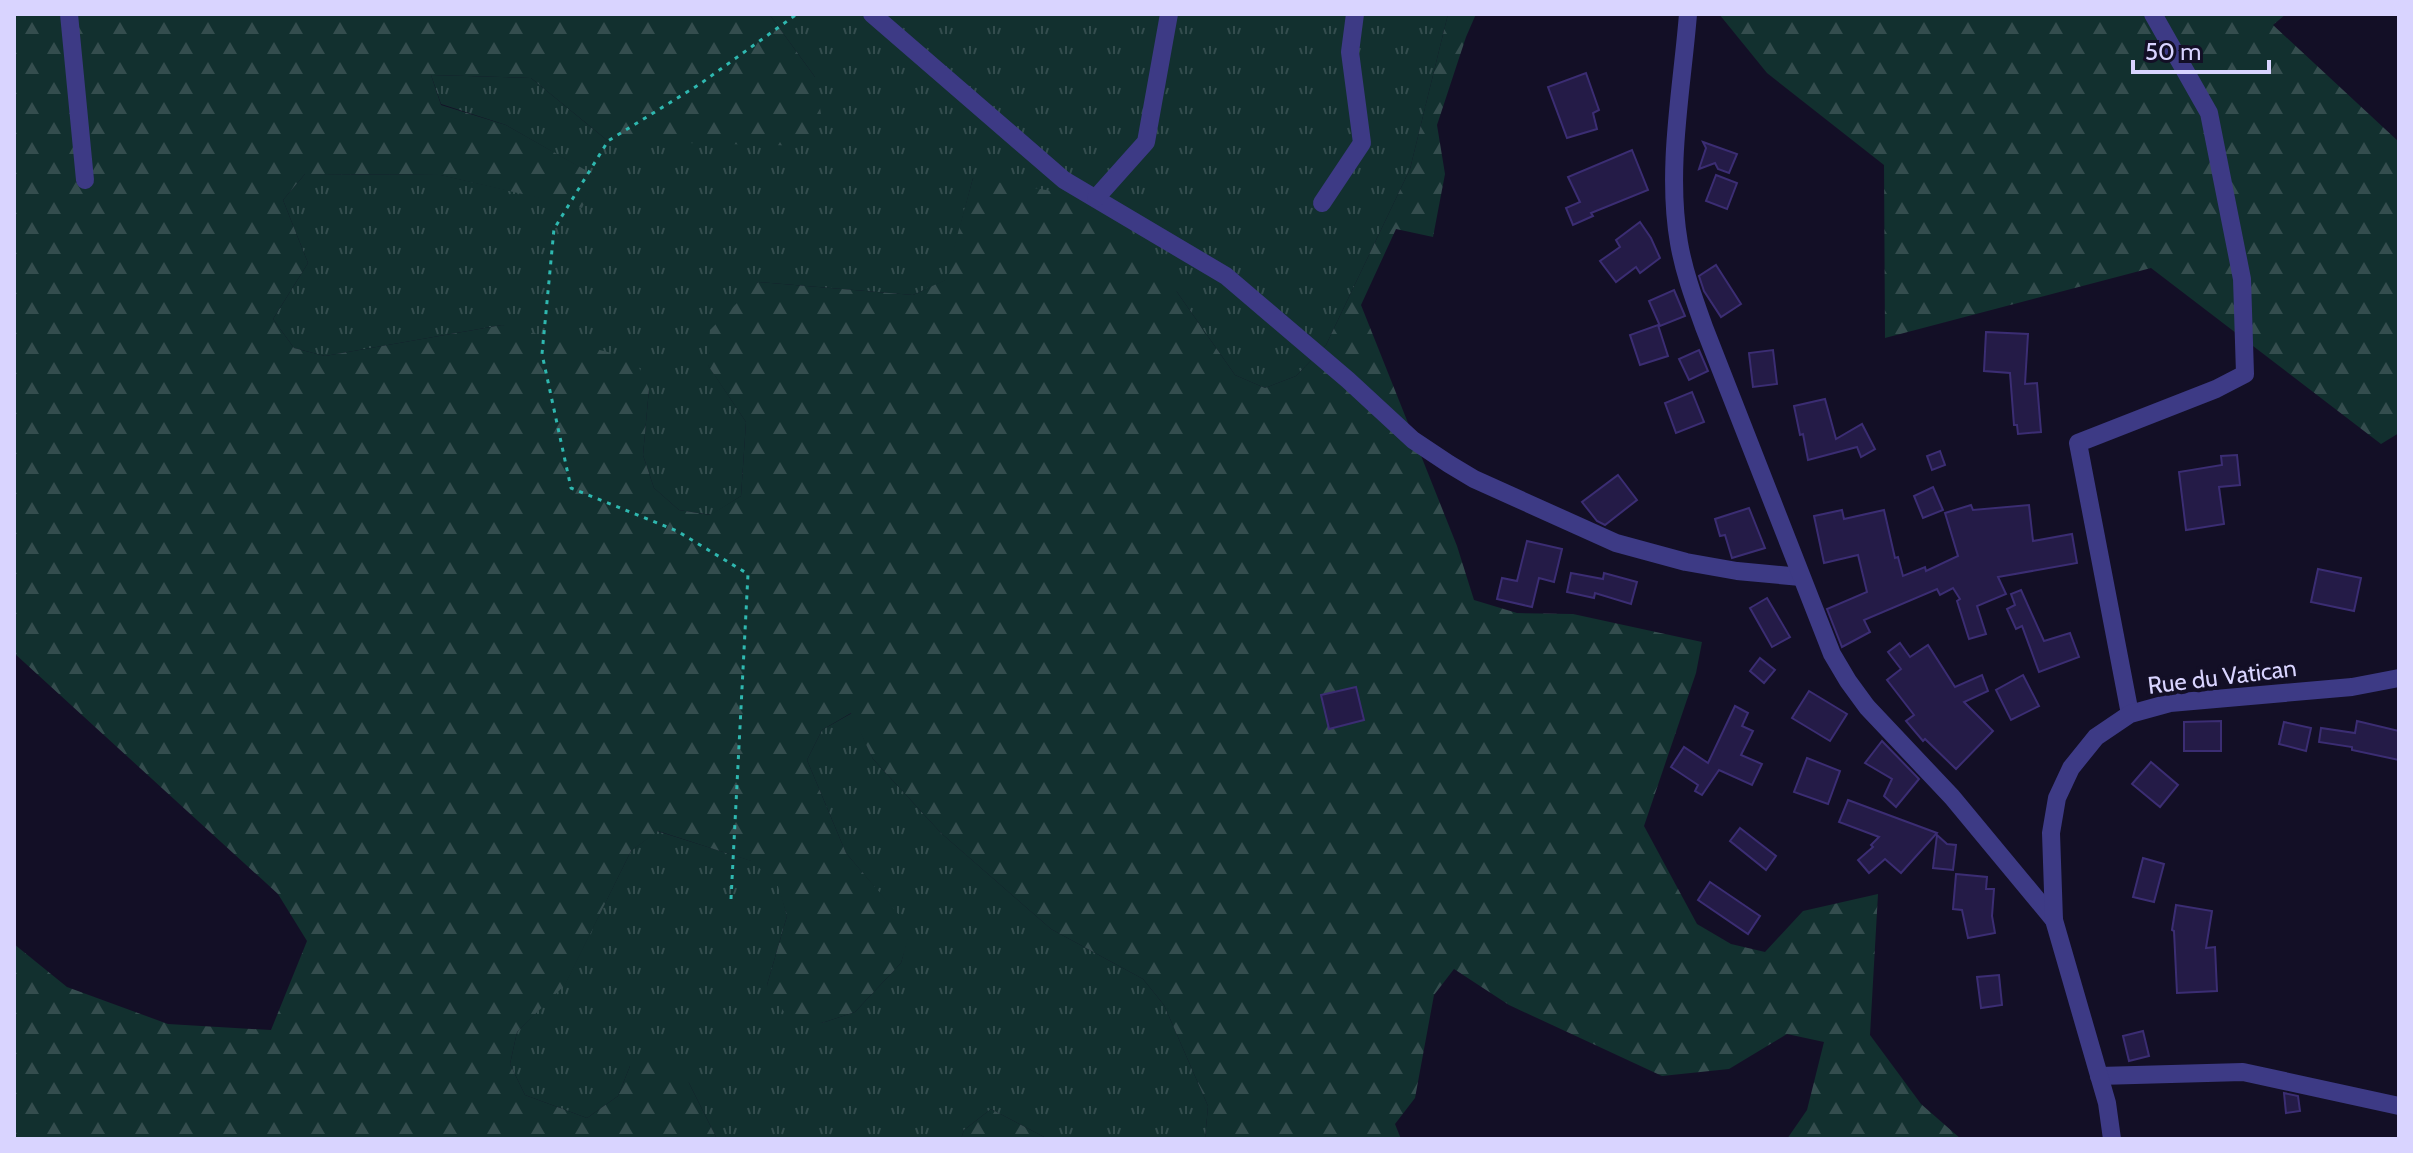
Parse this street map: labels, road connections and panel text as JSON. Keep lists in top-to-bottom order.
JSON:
{
  "streets": {
    "street": ["Rue du Vatican"]
  },
  "scale_bar": "50 m"
}
